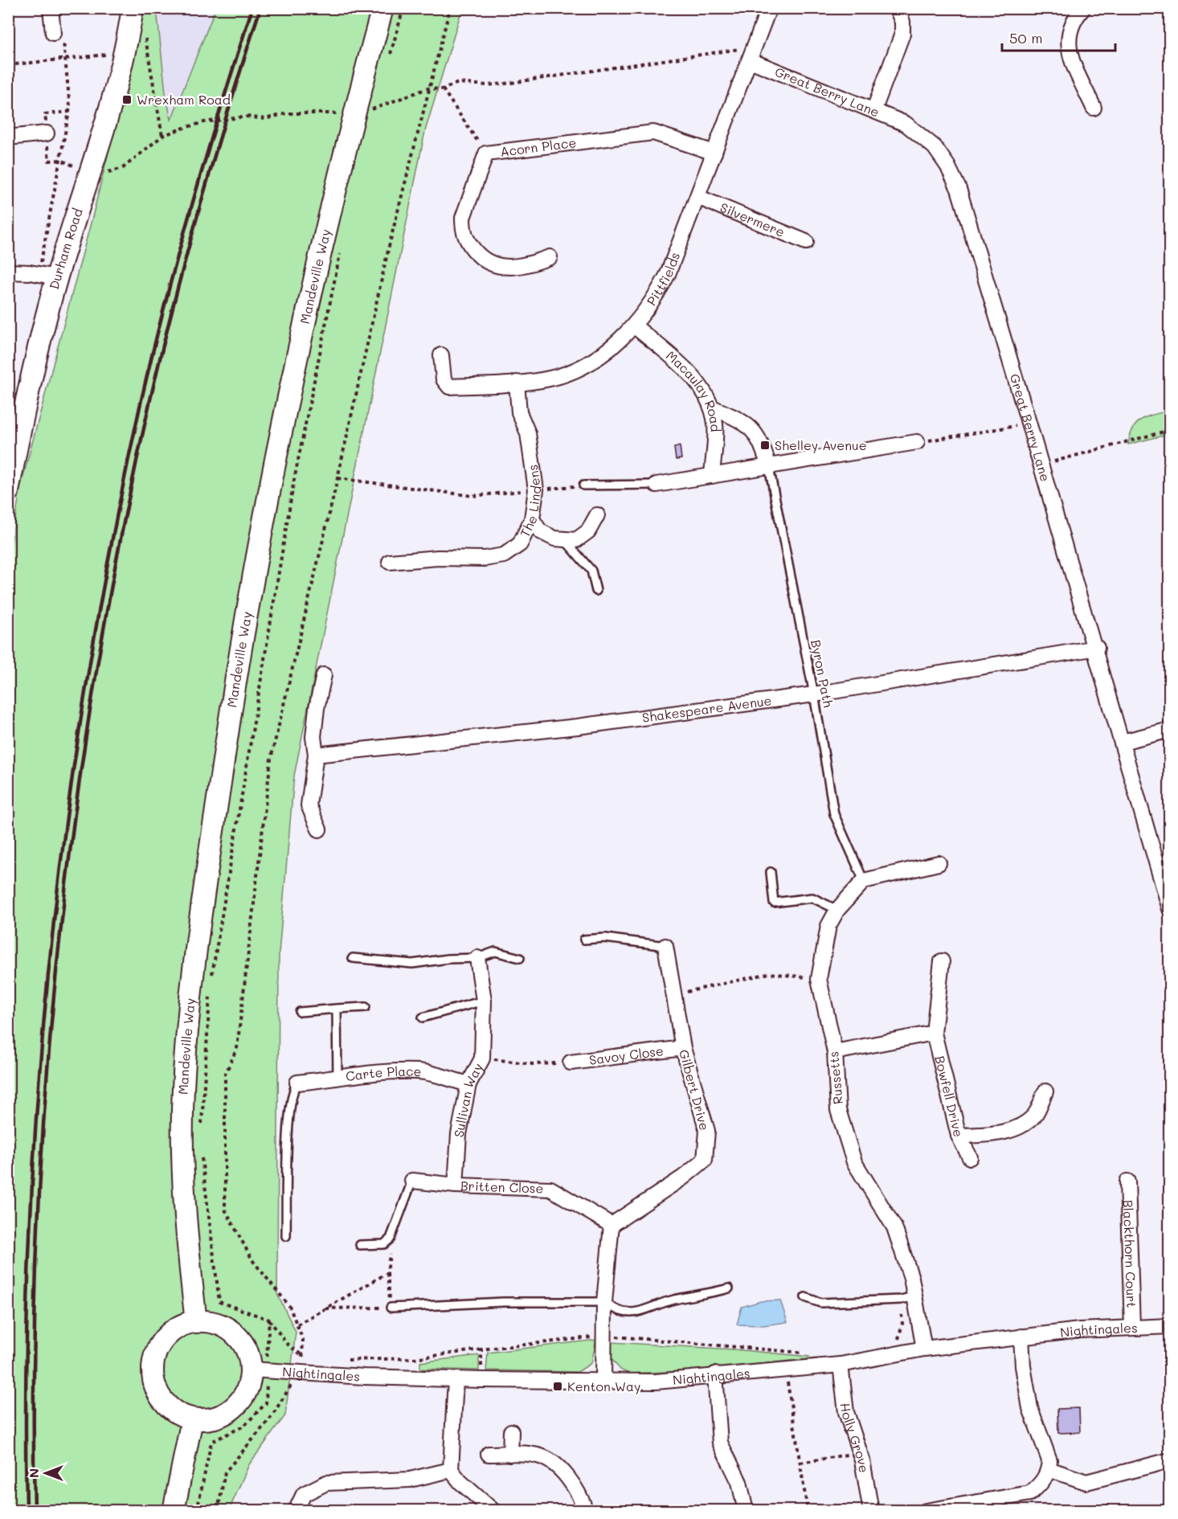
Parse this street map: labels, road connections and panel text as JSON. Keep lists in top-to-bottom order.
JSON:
{
  "streets": {
    "main road": ["Durham Road", "Mandeville Way"],
    "street": [
      "Great Berry Lane",
      "Acorn Place",
      "Silvermere",
      "Pittfields",
      "Macaulay Road",
      "The Lindens",
      "Shakespeare Avenue",
      "Savoy Close",
      "Carte Place",
      "Russetts",
      "Gilbert Drive",
      "Bowfell Drive",
      "Sullivan Way",
      "Britten Close",
      "Blackthorn Court",
      "Nightingales",
      "Holly Grove"
    ],
    "lane": ["Byron Path"]
  },
  "crossings": [
    ["Great Berry Lane", "Pittfields"],
    ["Great Berry Lane", "Shakespeare Avenue"],
    ["Acorn Place", "Pittfields"],
    ["Silvermere", "Pittfields"],
    ["Mandeville Way", "Nightingales"],
    ["Pittfields", "Macaulay Road"],
    ["Pittfields", "The Lindens"],
    ["Byron Path", "Shakespeare Avenue"],
    ["Byron Path", "Russetts"],
    ["Savoy Close", "Gilbert Drive"],
    ["Carte Place", "Sullivan Way"],
    ["Russetts", "Nightingales"],
    ["Gilbert Drive", "Britten Close"],
    ["Sullivan Way", "Britten Close"],
    ["Blackthorn Court", "Nightingales"],
    ["Nightingales", "Holly Grove"]
  ],
  "places": {
    "transit": ["Wrexham Road", "Shelley Avenue", "Kenton Way"]
  },
  "scale_bar": "50 m",
  "north": "left"
}
